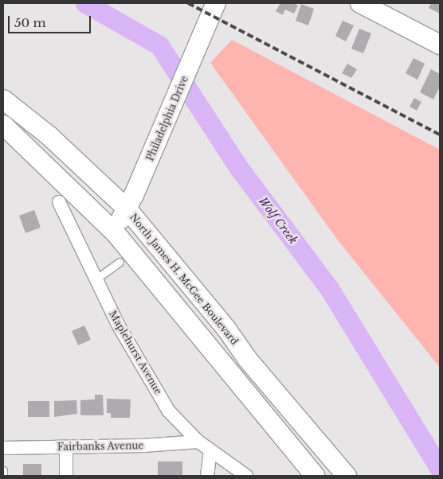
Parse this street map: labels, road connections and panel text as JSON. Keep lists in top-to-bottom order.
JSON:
{
  "streets": {
    "main road": ["Philadelphia Drive", "North James H. McGee Boulevard"],
    "street": ["Maplehurst Avenue", "Fairbanks Avenue"]
  },
  "crossings": [
    ["Philadelphia Drive", "North James H. McGee Boulevard"],
    ["Maplehurst Avenue", "Fairbanks Avenue"]
  ],
  "water": ["Wolf Creek"],
  "scale_bar": "50 m"
}
